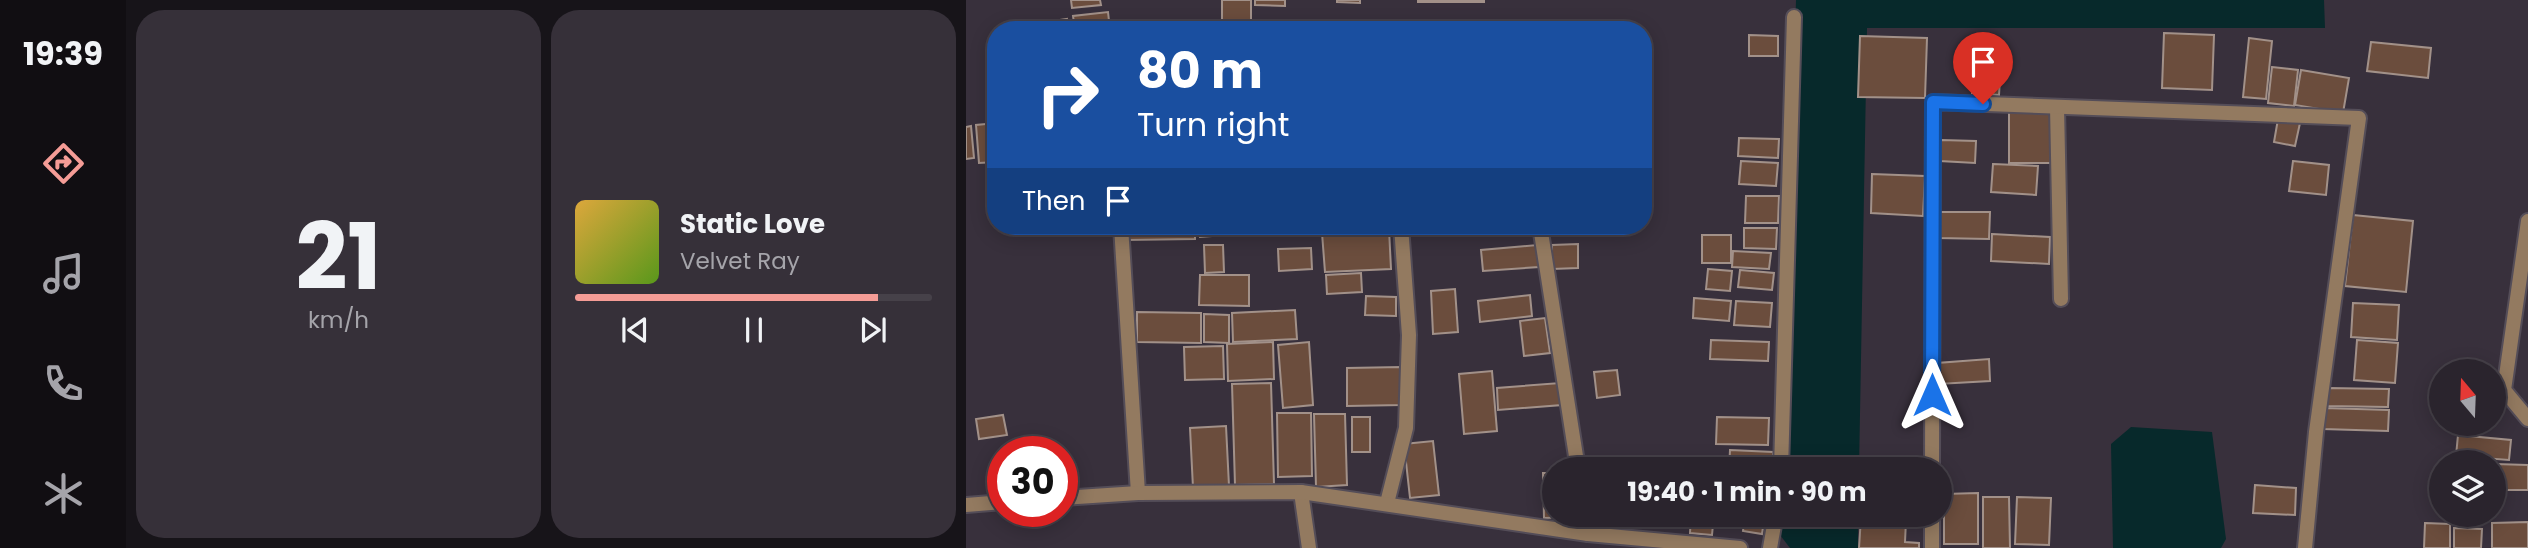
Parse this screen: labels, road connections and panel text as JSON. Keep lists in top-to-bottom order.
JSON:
{
  "north": "top",
  "page": {
    "tabs": "19:39",
    "tile": ["21", "km/h"],
    "turn": ["80 m", "Turn right"],
    "then": "Then",
    "song": ["Static Love", "Velvet Ray"],
    "limit": "30",
    "trip": "19:40 · 1 min · 90 m"
  }
}
